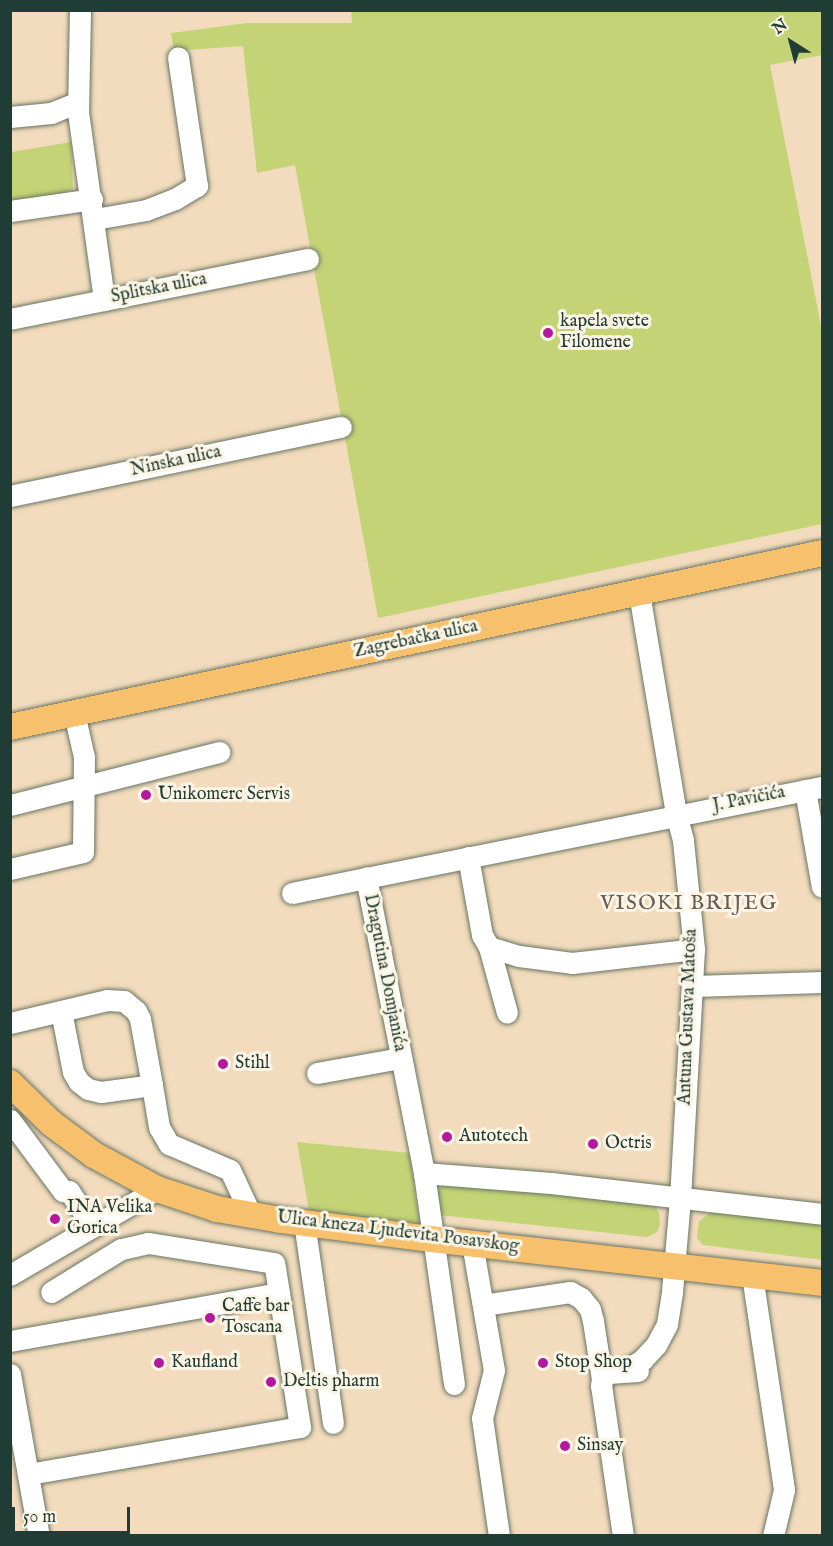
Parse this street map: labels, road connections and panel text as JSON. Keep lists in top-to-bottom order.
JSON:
{
  "streets": {
    "main road": ["Zagrebačka ulica", "Ulica kneza Ljudevita Posavskog"],
    "street": [
      "Splitska ulica",
      "Ninska ulica",
      "J. Pavičića",
      "Dragutina Domjanića",
      "Antuna Gustava Matoša"
    ]
  },
  "crossings": [
    ["Zagrebačka ulica", "Antuna Gustava Matoša"],
    ["J. Pavičića", "Dragutina Domjanića"],
    ["J. Pavičića", "Antuna Gustava Matoša"],
    ["Dragutina Domjanića", "Antuna Gustava Matoša"],
    ["Dragutina Domjanića", "Ulica kneza Ljudevita Posavskog"],
    ["Antuna Gustava Matoša", "Ulica kneza Ljudevita Posavskog"]
  ],
  "districts": ["VISOKI BRIJEG"],
  "places": [
    "kapela svete Filomene",
    "Unikomerc Servis",
    "Stihl",
    "Autotech",
    "Octris",
    "INA Velika Gorica",
    "Caffe bar Toscana",
    "Kaufland",
    "Stop Shop",
    "Deltis pharm",
    "Sinsay"
  ],
  "scale_bar": "50 m",
  "north": "top left"
}
